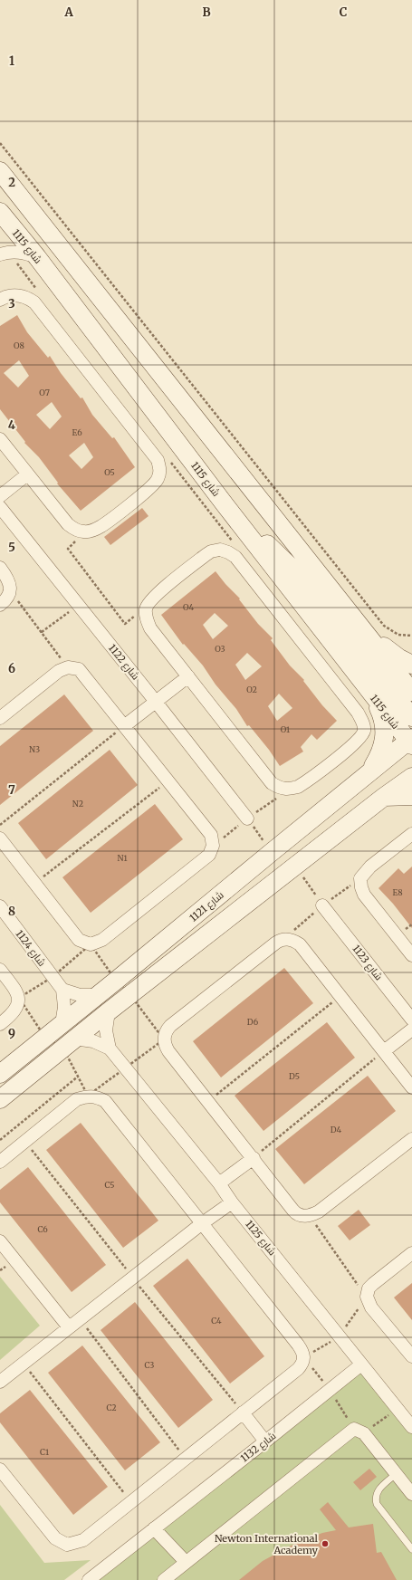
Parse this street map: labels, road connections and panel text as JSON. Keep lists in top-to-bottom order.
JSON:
{
  "streets": {
    "street": [
      "شارع 1115",
      "شارع 1122",
      "شارع 1121",
      "شارع 1124",
      "شارع 1123",
      "شارع 1125",
      "شارع 1132"
    ]
  },
  "crossings": [
    ["شارع 1115", "شارع 1121"],
    ["شارع 1125", "شارع 1132"]
  ],
  "places": ["Newton International Academy"],
  "house_numbers": [
    "O8",
    "O7",
    "E6",
    "O5",
    "O4",
    "O3",
    "O2",
    "O1",
    "N3",
    "N2",
    "N1",
    "E8",
    "D6",
    "D5",
    "D4",
    "C5",
    "C6",
    "C4",
    "C3",
    "C2",
    "C1"
  ],
  "grid": {
    "columns": ["A", "B", "C"],
    "rows": [
      "1",
      "2",
      "3",
      "4",
      "5",
      "6",
      "7",
      "8",
      "9"
    ]
  }
}
